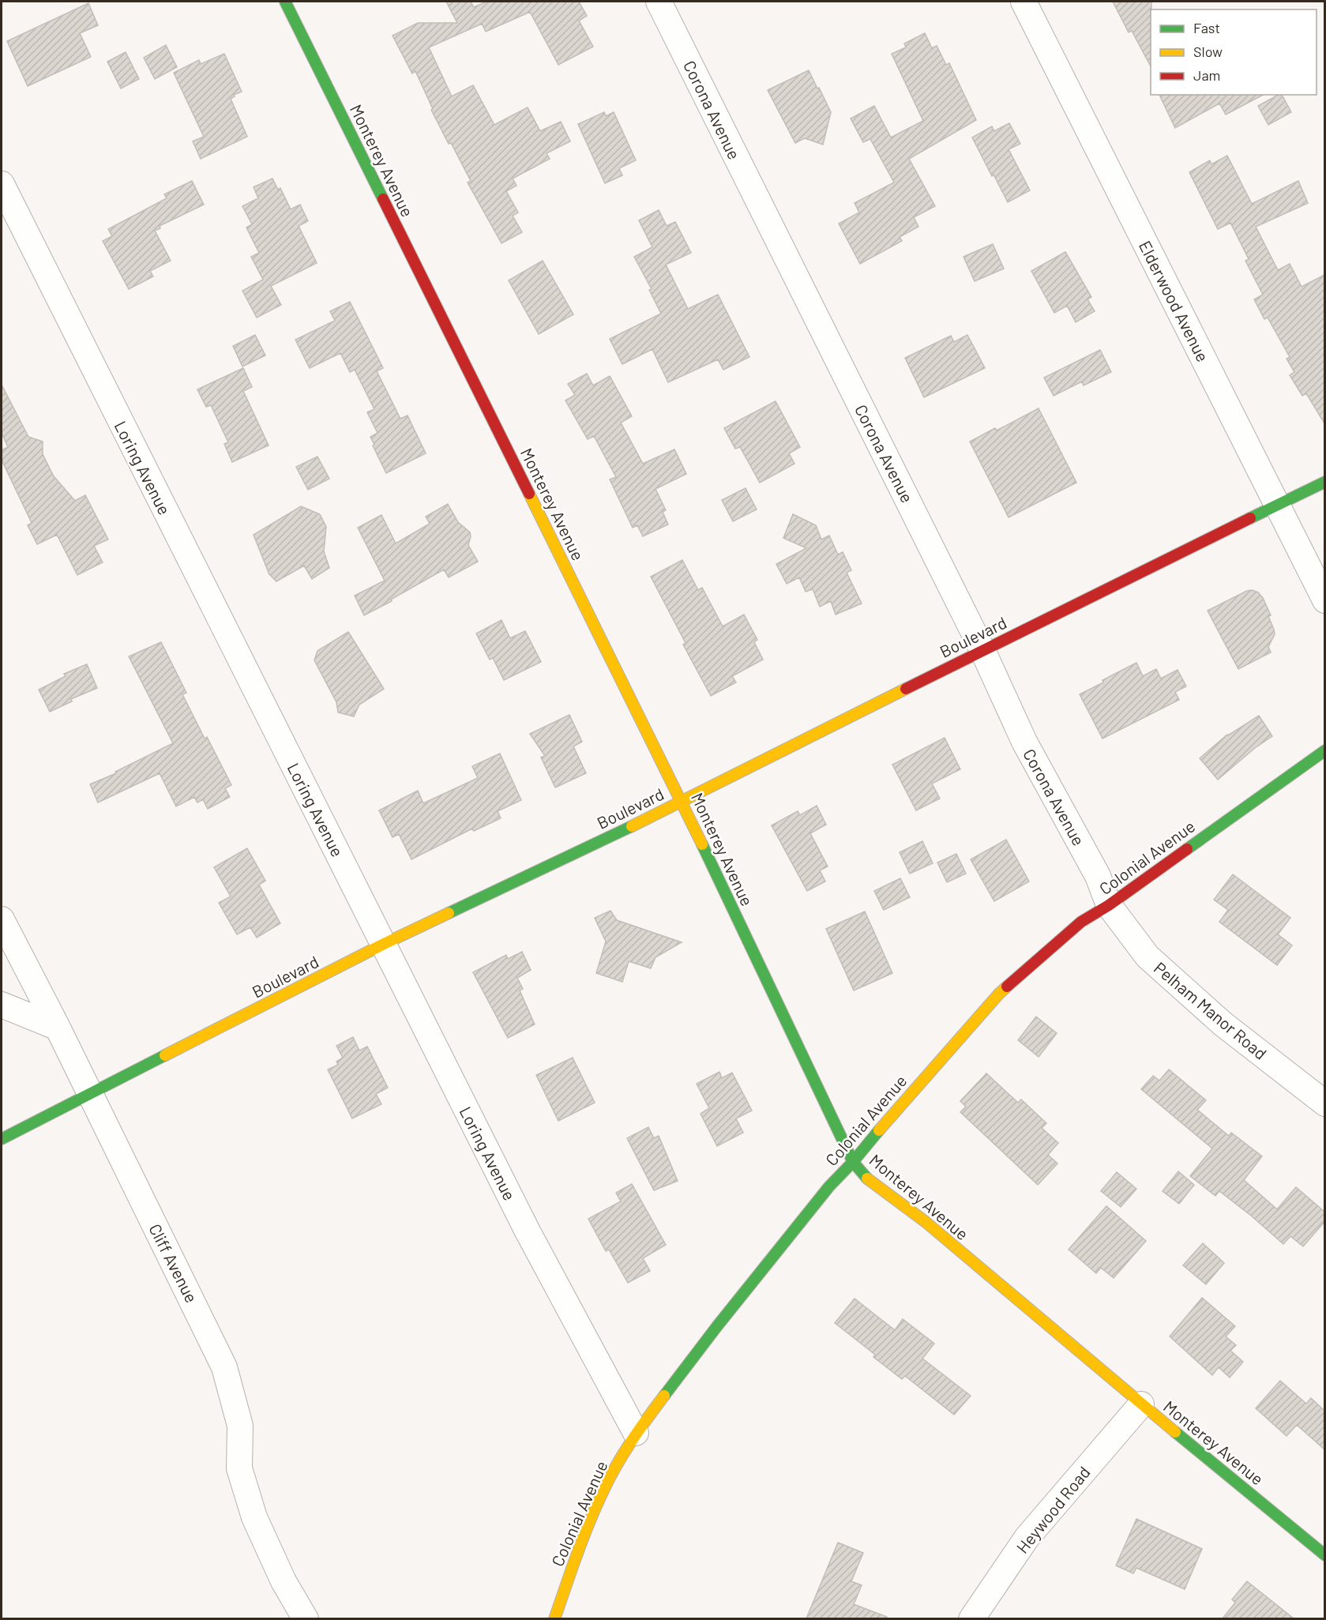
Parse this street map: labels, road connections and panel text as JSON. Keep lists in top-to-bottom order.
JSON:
{
  "streets": {
    "street": [
      "Corona Avenue",
      "Monterey Avenue",
      "Elderwood Avenue",
      "Loring Avenue",
      "Boulevard",
      "Colonial Avenue",
      "Pelham Manor Road",
      "Cliff Avenue",
      "Heywood Road"
    ]
  },
  "crossings": [
    ["Corona Avenue", "Boulevard"],
    ["Corona Avenue", "Colonial Avenue"],
    ["Corona Avenue", "Pelham Manor Road"],
    ["Monterey Avenue", "Boulevard"],
    ["Monterey Avenue", "Colonial Avenue"],
    ["Monterey Avenue", "Heywood Road"],
    ["Elderwood Avenue", "Boulevard"],
    ["Loring Avenue", "Boulevard"],
    ["Loring Avenue", "Colonial Avenue"],
    ["Boulevard", "Cliff Avenue"],
    ["Colonial Avenue", "Pelham Manor Road"]
  ],
  "legend": ["Fast", "Slow", "Jam"]
}
